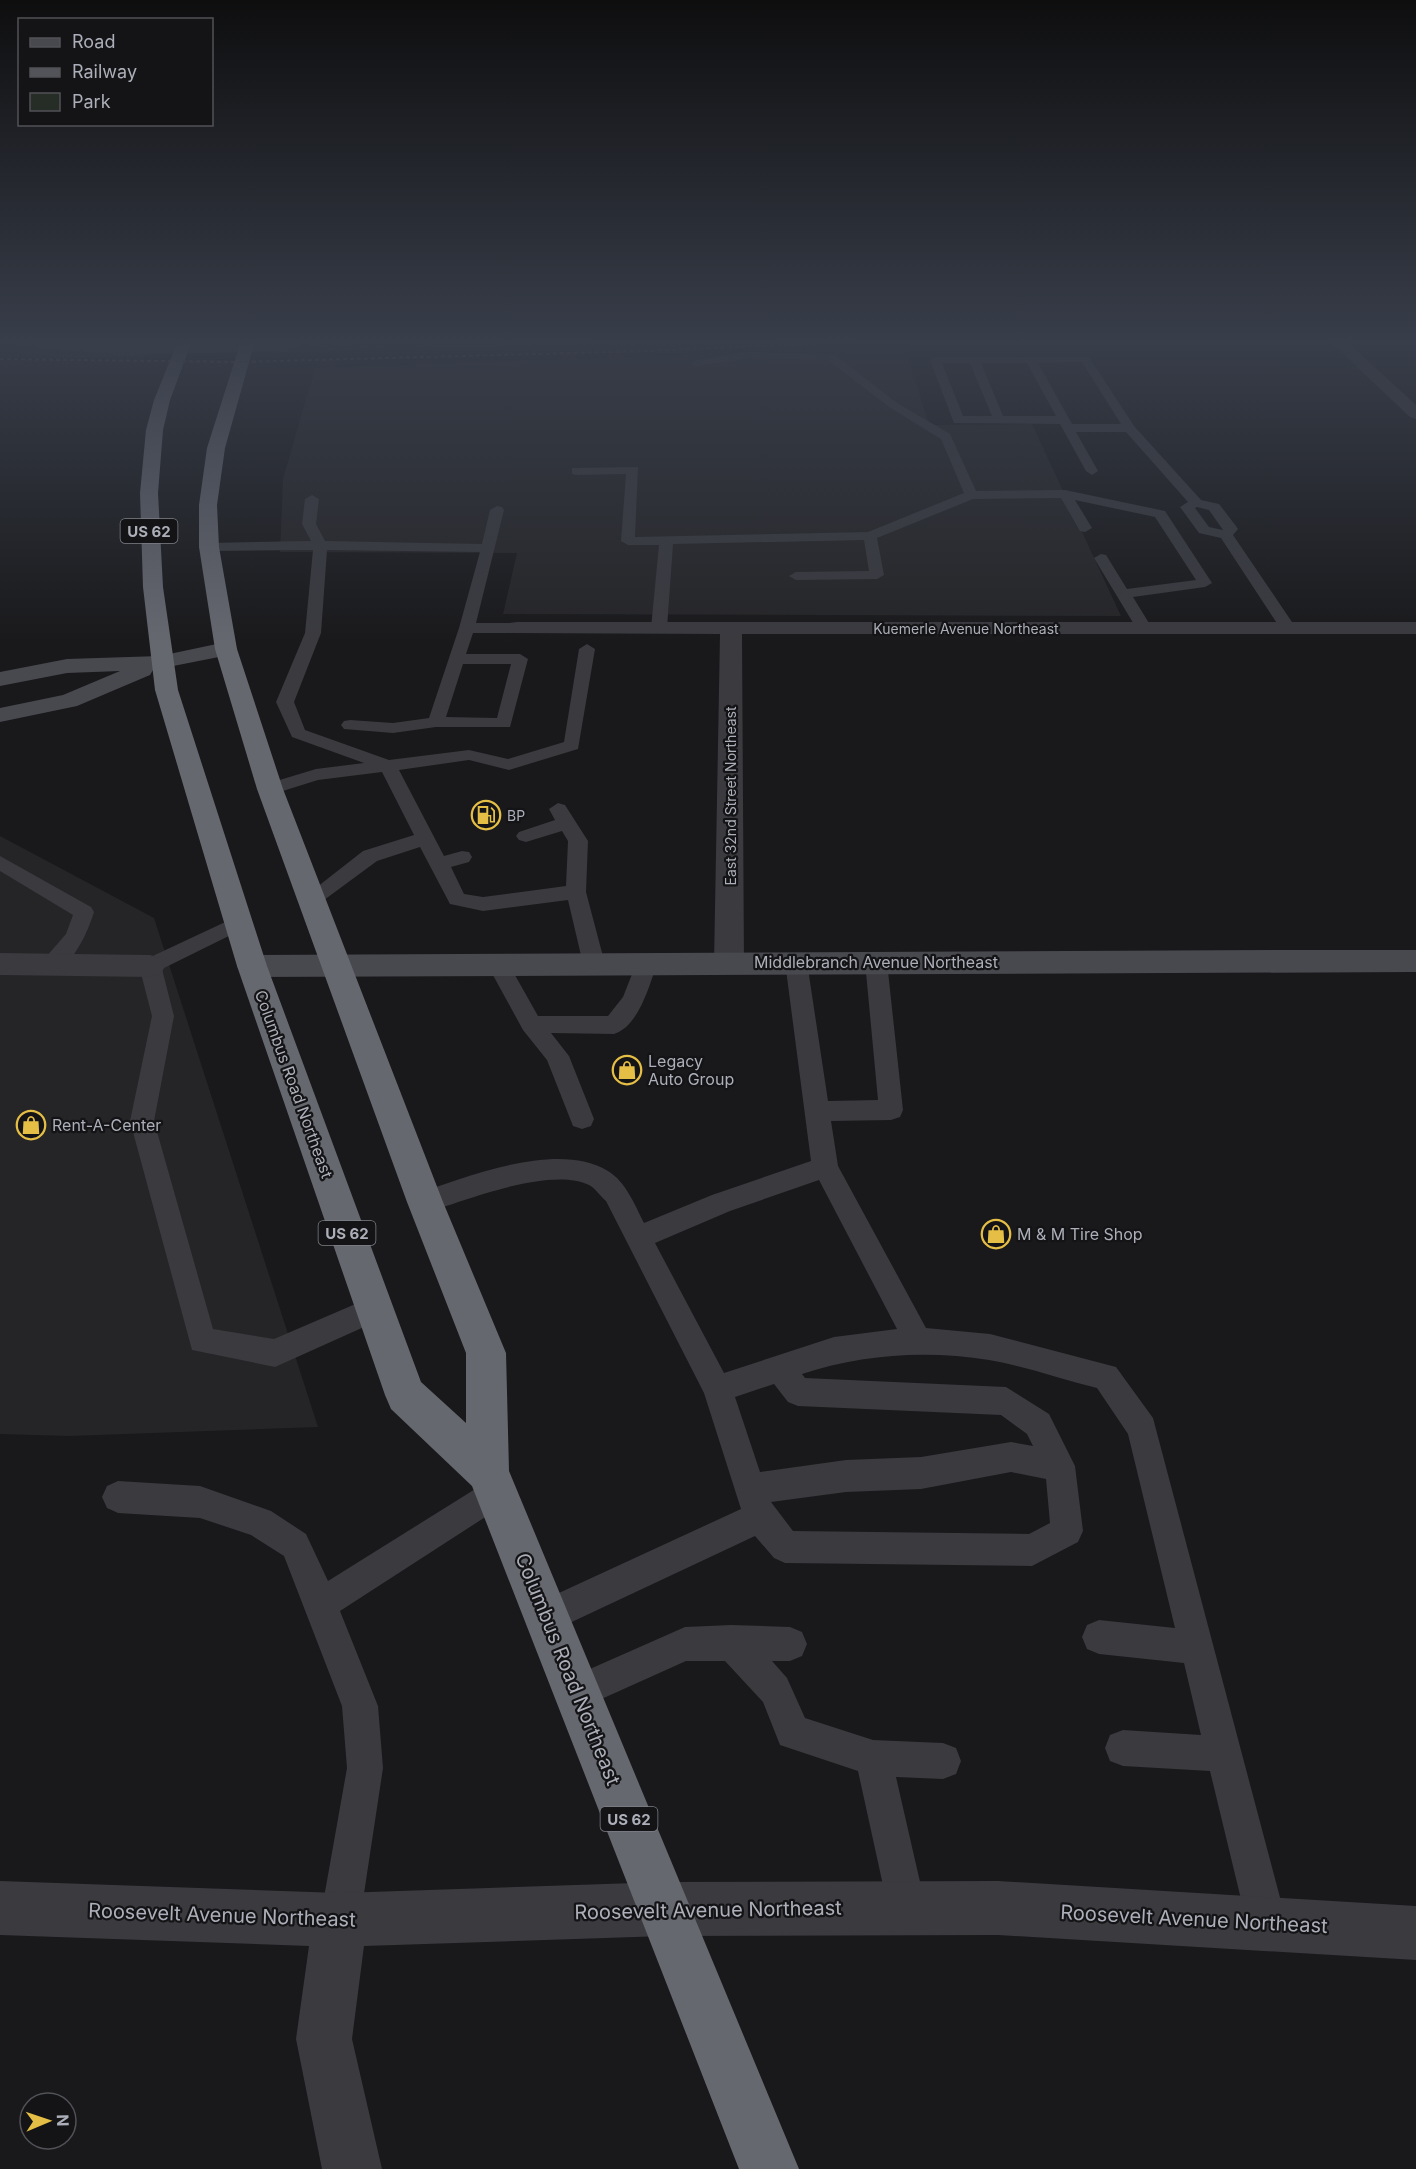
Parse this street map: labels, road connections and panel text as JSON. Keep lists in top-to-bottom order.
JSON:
{
  "streets": {
    "highway": ["US 62", "Columbus Road Northeast"],
    "street": [
      "Kuemerle Avenue Northeast",
      "East 32nd Street Northeast",
      "Middlebranch Avenue Northeast",
      "Roosevelt Avenue Northeast"
    ]
  },
  "crossings": [
    ["US 62", "Columbus Road Northeast"],
    ["Kuemerle Avenue Northeast", "East 32nd Street Northeast"],
    ["East 32nd Street Northeast", "Middlebranch Avenue Northeast"],
    ["Middlebranch Avenue Northeast", "Columbus Road Northeast"],
    ["Columbus Road Northeast", "Roosevelt Avenue Northeast"]
  ],
  "places": {
    "fuel station": ["BP"],
    "shop": ["Legacy Auto Group", "Rent-A-Center", "M & M Tire Shop"]
  },
  "legend": ["Road", "Railway", "Park"],
  "north": "right"
}
